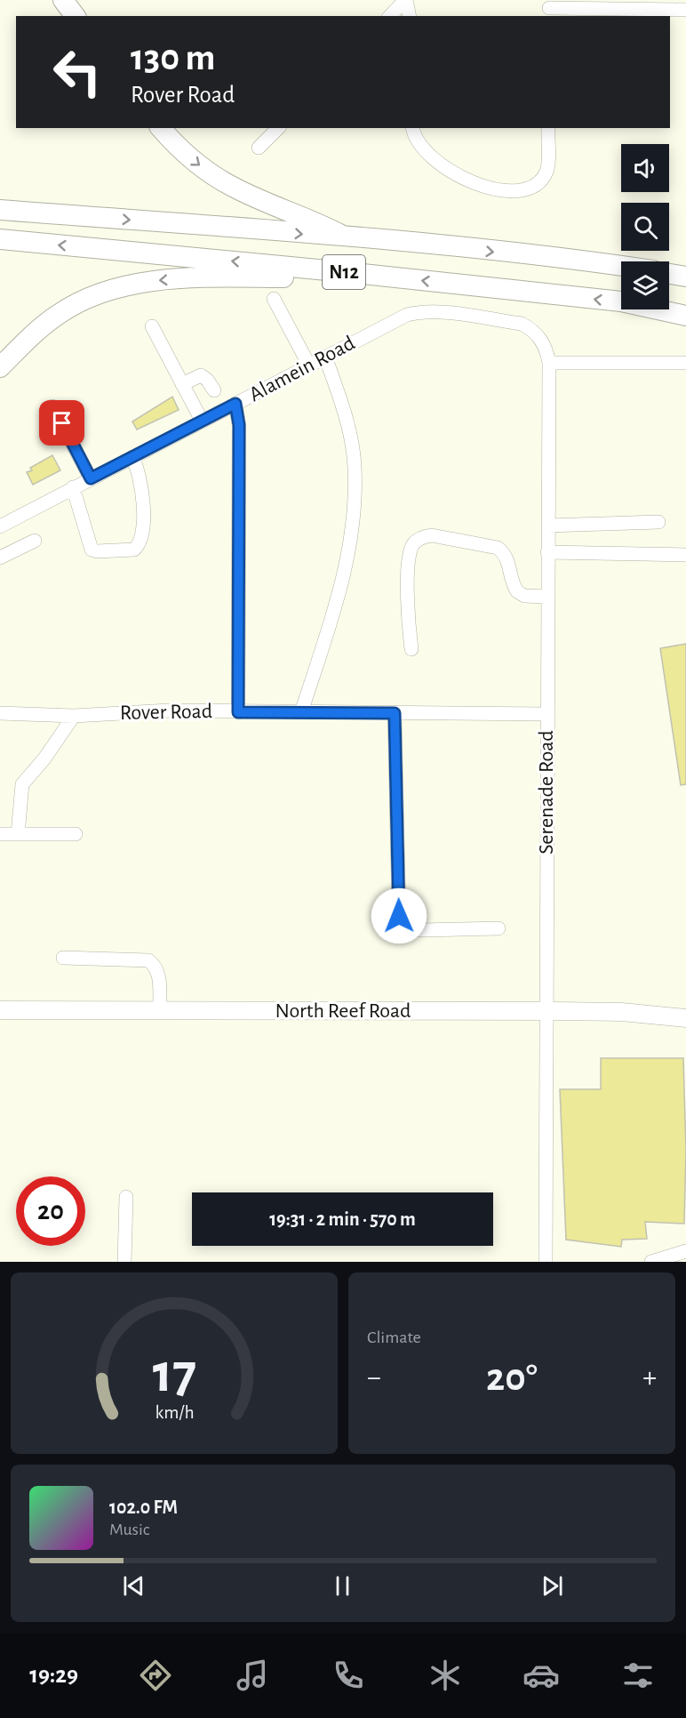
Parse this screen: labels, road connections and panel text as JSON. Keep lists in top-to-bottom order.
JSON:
{
  "streets": {
    "highway": ["N12"],
    "main road": ["North Reef Road"],
    "street": ["Alamein Road", "Rover Road", "Serenade Road"]
  },
  "crossings": [
    ["Alamein Road", "Serenade Road"],
    ["Rover Road", "Serenade Road"],
    ["Serenade Road", "North Reef Road"]
  ],
  "page": {
    "turn": ["130 m", "Rover Road"],
    "limit": "20",
    "trip": "19:31 · 2 min · 570 m",
    "tile": "Climate",
    "heat": ["−", "20°", "+"],
    "song": ["102.0 FM", "Music"],
    "tabs": "19:29",
    "gauge": ["17", "km/h"]
  }
}
